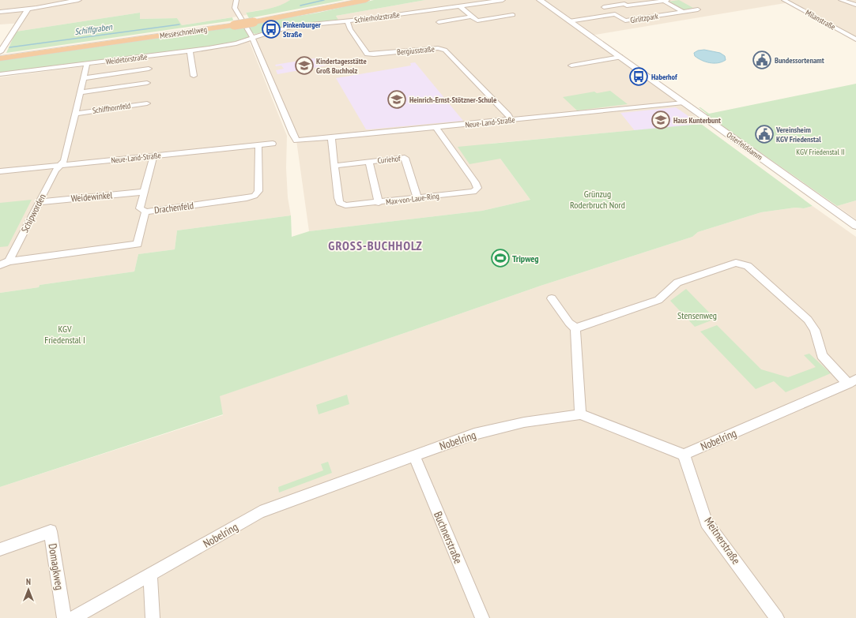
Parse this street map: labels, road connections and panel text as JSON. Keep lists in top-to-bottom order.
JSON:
{
  "streets": {
    "highway": ["Messeschnellweg"],
    "street": [
      "Schierholzstraße",
      "Girlitzpark",
      "Milanstraße",
      "Bergiusstraße",
      "Weidetorstraße",
      "Schiffhornfeld",
      "Neue-Land-Straße",
      "Osterfelddamm",
      "Curiehof",
      "Weidewinkel",
      "Max-von-Laue-Ring",
      "Drachenfeld",
      "Schipworden",
      "Nobelring",
      "Buchnerstraße",
      "Meitnerstraße",
      "Domagkweg"
    ]
  },
  "crossings": [
    ["Schierholzstraße", "Bergiusstraße"],
    ["Schierholzstraße", "Weidetorstraße"],
    ["Schierholzstraße", "Neue-Land-Straße"],
    ["Girlitzpark", "Osterfelddamm"],
    ["Bergiusstraße", "Neue-Land-Straße"],
    ["Weidetorstraße", "Neue-Land-Straße"],
    ["Neue-Land-Straße", "Osterfelddamm"],
    ["Neue-Land-Straße", "Max-von-Laue-Ring"],
    ["Neue-Land-Straße", "Drachenfeld"],
    ["Neue-Land-Straße", "Schipworden"],
    ["Curiehof", "Max-von-Laue-Ring"],
    ["Weidewinkel", "Schipworden"],
    ["Drachenfeld", "Schipworden"],
    ["Nobelring", "Buchnerstraße"],
    ["Nobelring", "Meitnerstraße"]
  ],
  "districts": ["GROSS-BUCHHOLZ"],
  "water": ["Schiffgraben"],
  "parks": [
    "KGV Friedenstal II",
    "Grünzug Roderbruch Nord",
    "Stensenweg",
    "KGV Friedenstal I"
  ],
  "places": {
    "bus stop": ["Pinkenburger Straße", "Haberhof"],
    "public building": ["Bundessortenamt", "Vereinsheim KGV Friedenstal"],
    "school or university": ["Kindertagesstätte Groß Buchholz", "Heinrich-Ernst-Stötzner-Schule", "Haus Kunterbunt"],
    "sports": ["Tripweg"]
  },
  "north": "top"
}
